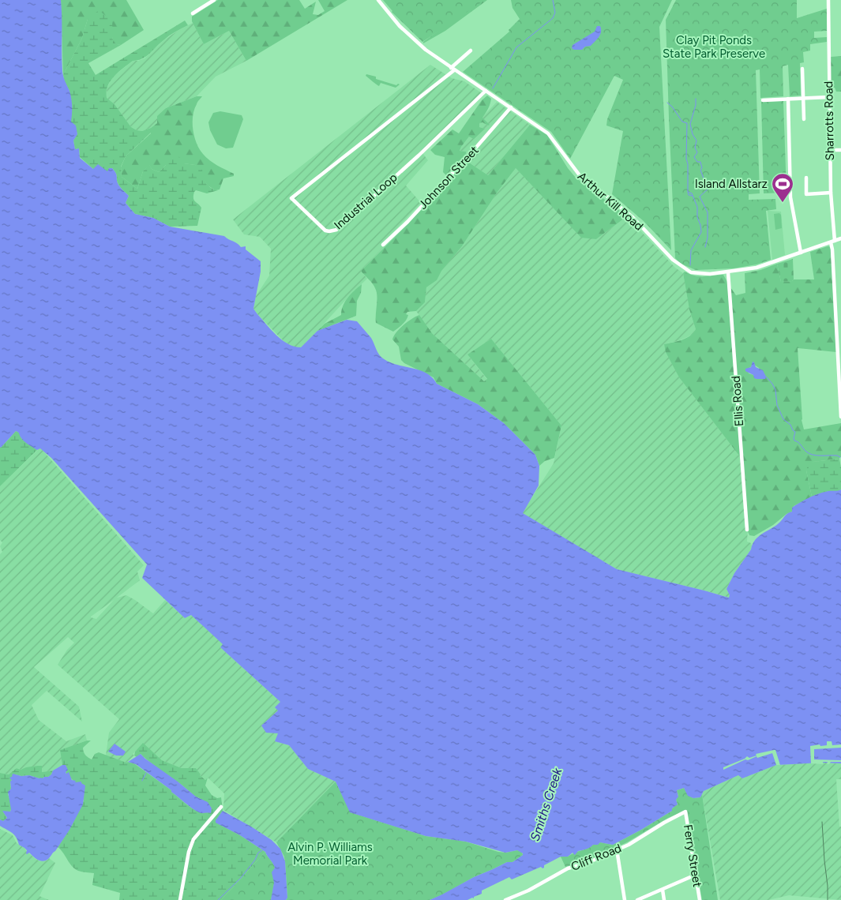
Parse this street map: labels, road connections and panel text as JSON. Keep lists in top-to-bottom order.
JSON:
{
  "streets": {
    "street": [
      "Sharrotts Road",
      "Johnson Street",
      "Industrial Loop",
      "Arthur Kill Road",
      "Ellis Road",
      "Ferry Street",
      "Cliff Road"
    ]
  },
  "crossings": [
    ["Sharrotts Road", "Arthur Kill Road"],
    ["Johnson Street", "Arthur Kill Road"],
    ["Industrial Loop", "Arthur Kill Road"],
    ["Arthur Kill Road", "Ellis Road"],
    ["Ferry Street", "Cliff Road"]
  ],
  "water": ["Smiths Creek"],
  "parks": ["Clay Pit Ponds State Park Preserve", "Alvin P. Williams Memorial Park"],
  "places": {
    "sports": ["Island Allstarz"]
  }
}
